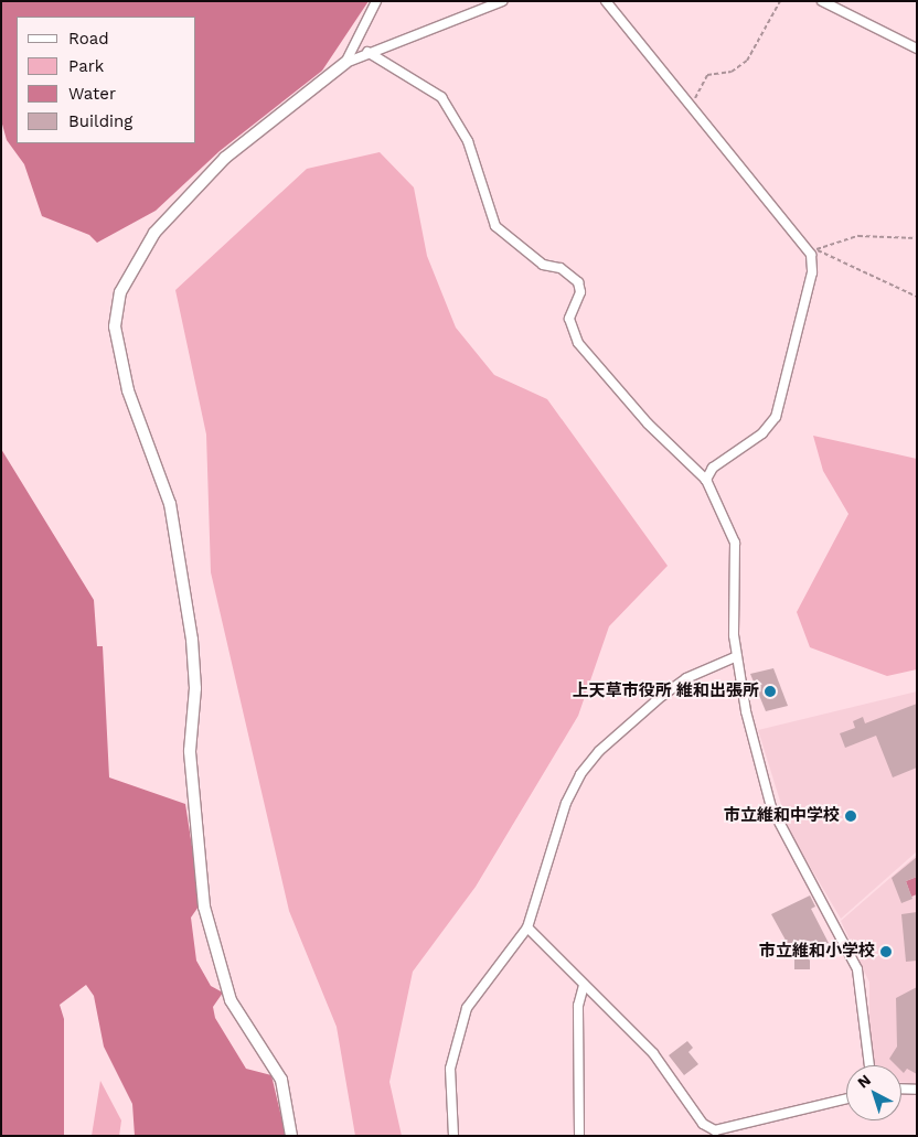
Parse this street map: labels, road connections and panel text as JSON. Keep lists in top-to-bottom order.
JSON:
{
  "places": ["上天草市役所 維和出張所", "市立維和中学校", "市立維和小学校"],
  "legend": [
    "Road",
    "Park",
    "Water",
    "Building"
  ],
  "north": "top left"
}
